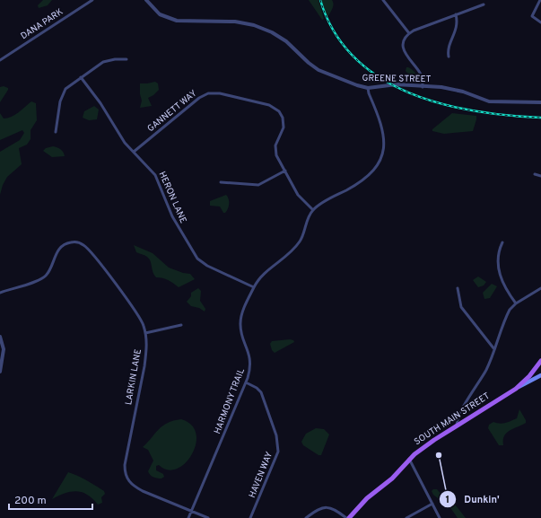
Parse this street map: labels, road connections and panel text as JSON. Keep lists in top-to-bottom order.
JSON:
{
  "streets": {
    "main road": ["SOUTH MAIN STREET"],
    "street": [
      "DANA PARK",
      "GREENE STREET",
      "GANNETT WAY",
      "HERON LANE",
      "LARKIN LANE",
      "HARMONY TRAIL",
      "HAVEN WAY"
    ]
  },
  "crossings": [
    ["GANNETT WAY", "HERON LANE"],
    ["GANNETT WAY", "HARMONY TRAIL"],
    ["HERON LANE", "HARMONY TRAIL"],
    ["LARKIN LANE", "HARMONY TRAIL"],
    ["HARMONY TRAIL", "HAVEN WAY"]
  ],
  "places": ["Dunkin'"],
  "scale_bar": "200 m"
}
